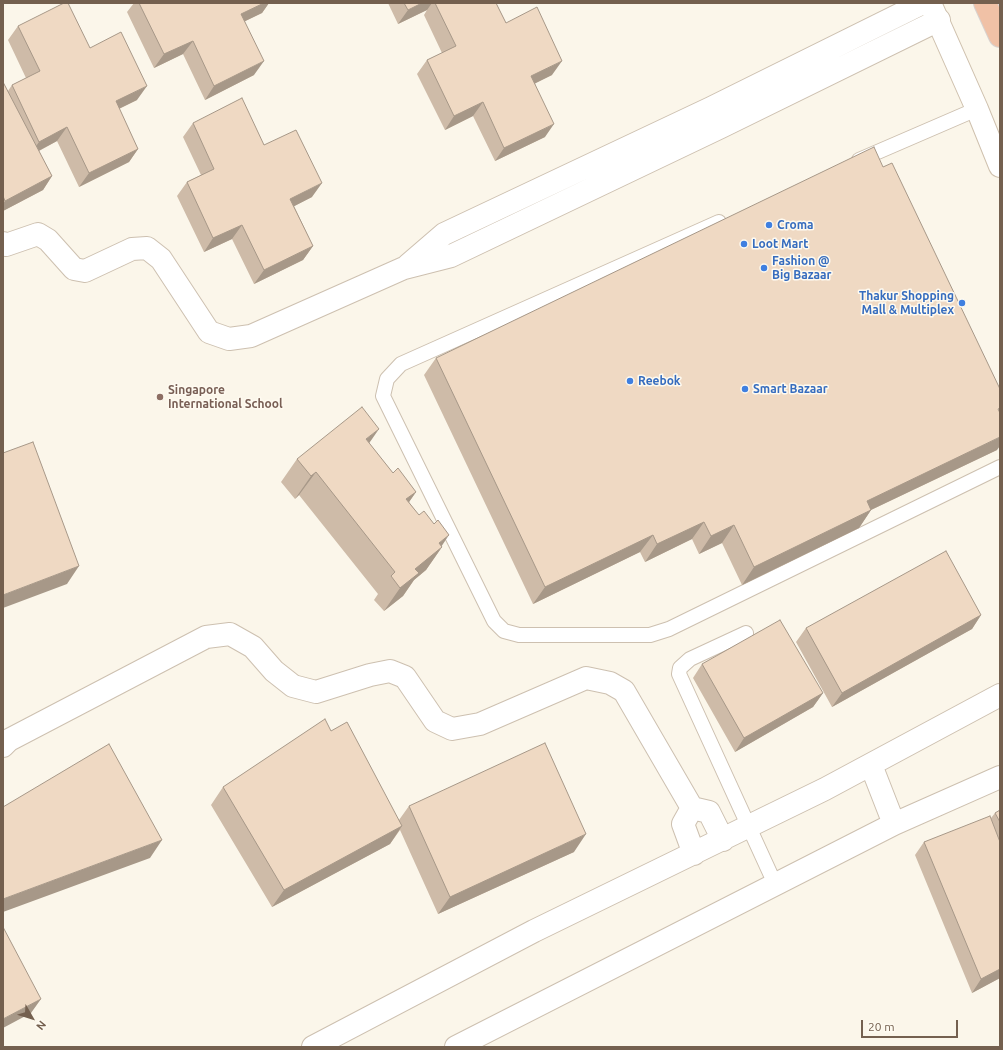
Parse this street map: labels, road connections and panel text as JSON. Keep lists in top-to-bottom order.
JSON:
{
  "places": [
    "Croma",
    "Loot Mart",
    "Fashion @ Big Bazaar",
    "Thakur Shopping Mall & Multiplex",
    "Reebok",
    "Smart Bazaar",
    "Singapore International School"
  ],
  "scale_bar": "20 m",
  "north": "bottom right"
}
